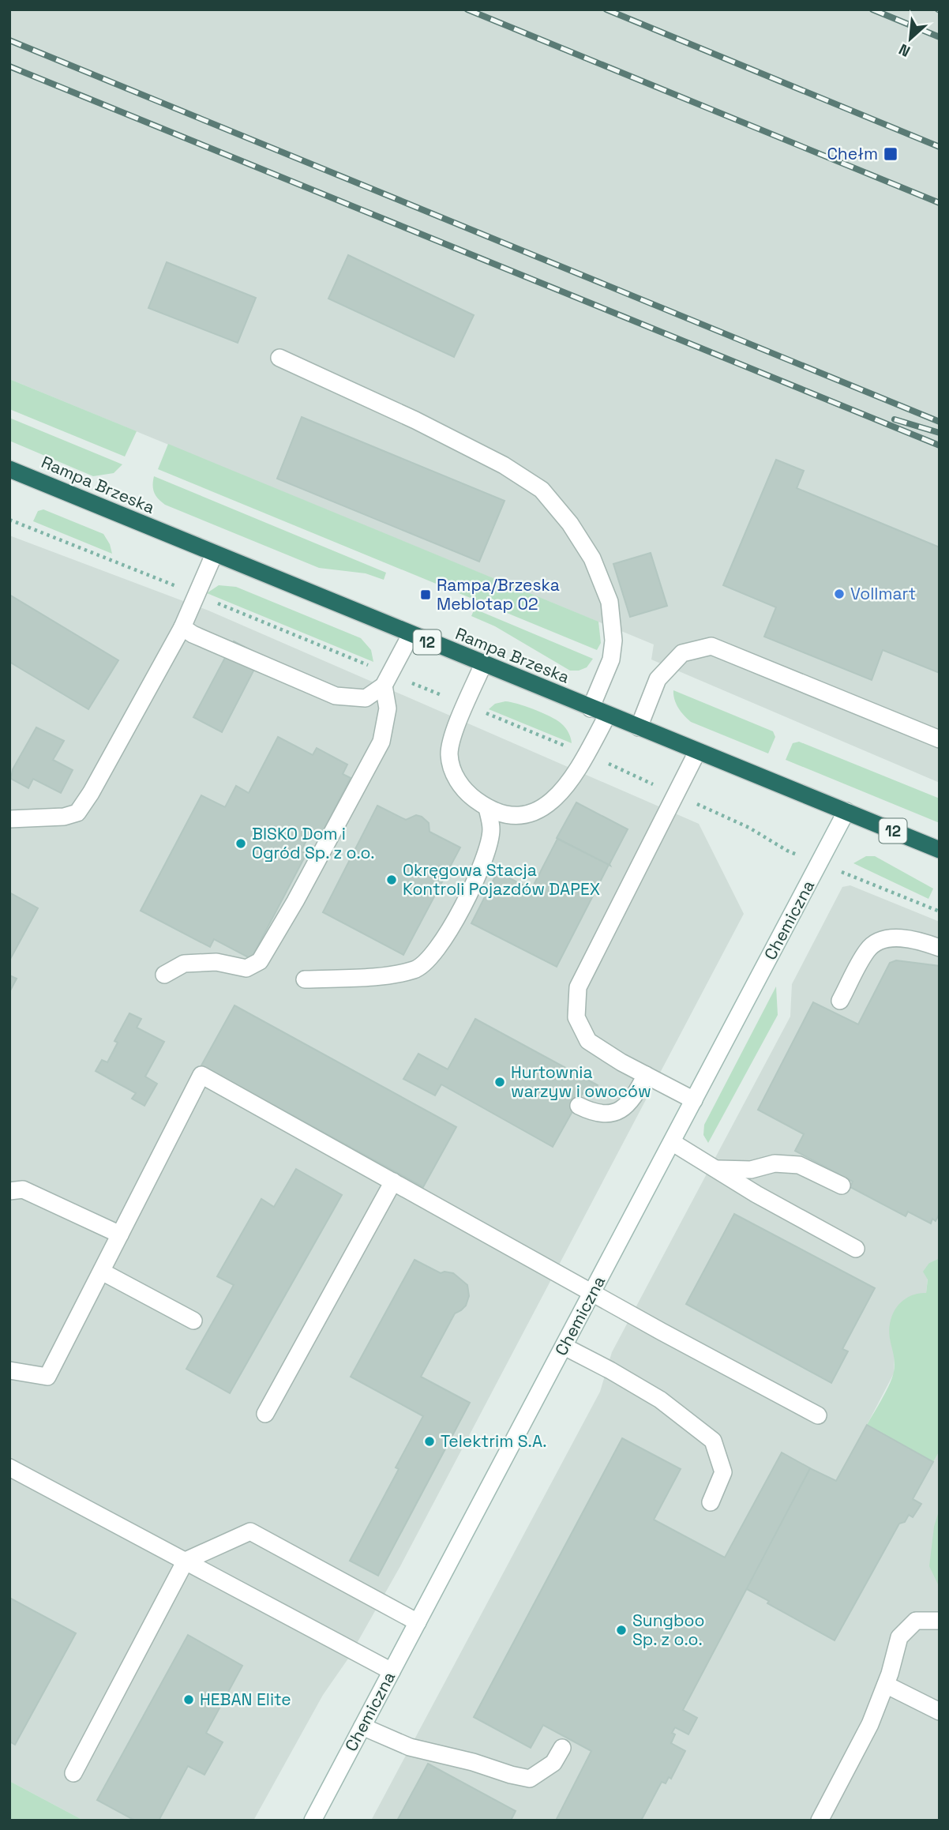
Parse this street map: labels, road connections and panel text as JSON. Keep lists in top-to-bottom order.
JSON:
{
  "streets": {
    "highway": ["Rampa Brzeska", "12"],
    "street": ["Chemiczna"]
  },
  "crossings": [
    ["Rampa Brzeska", "Chemiczna"]
  ],
  "places": {
    "transit": ["Chełm", "Rampa/Brzeska Meblotap 02"],
    "other": [
      "Vollmart",
      "BISKO Dom i Ogród Sp. z o.o.",
      "Okręgowa Stacja Kontroli Pojazdów DAPEX",
      "Hurtownia warzyw i owoców",
      "Telektrim S.A.",
      "Sungboo Sp. z o.o.",
      "HEBAN Elite"
    ]
  },
  "north": "bottom left"
}
